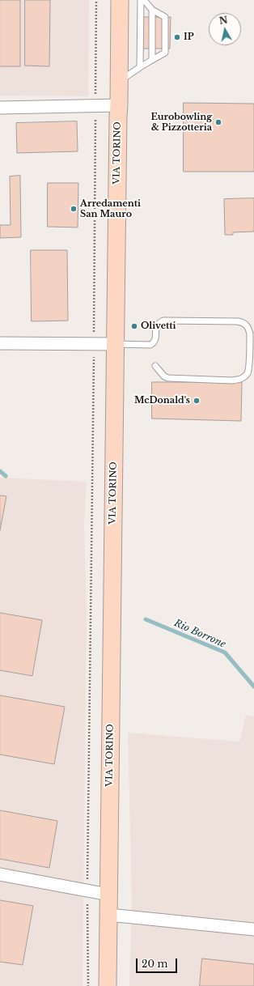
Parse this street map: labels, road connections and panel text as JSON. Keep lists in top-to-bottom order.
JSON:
{
  "streets": {
    "main road": ["VIA TORINO"]
  },
  "water": ["Rio Borrone"],
  "places": [
    "IP",
    "Eurobowling & Pizzotteria",
    "Arredamenti San Mauro",
    "Olivetti",
    "McDonald's"
  ],
  "scale_bar": "20 m",
  "north": "top"
}
